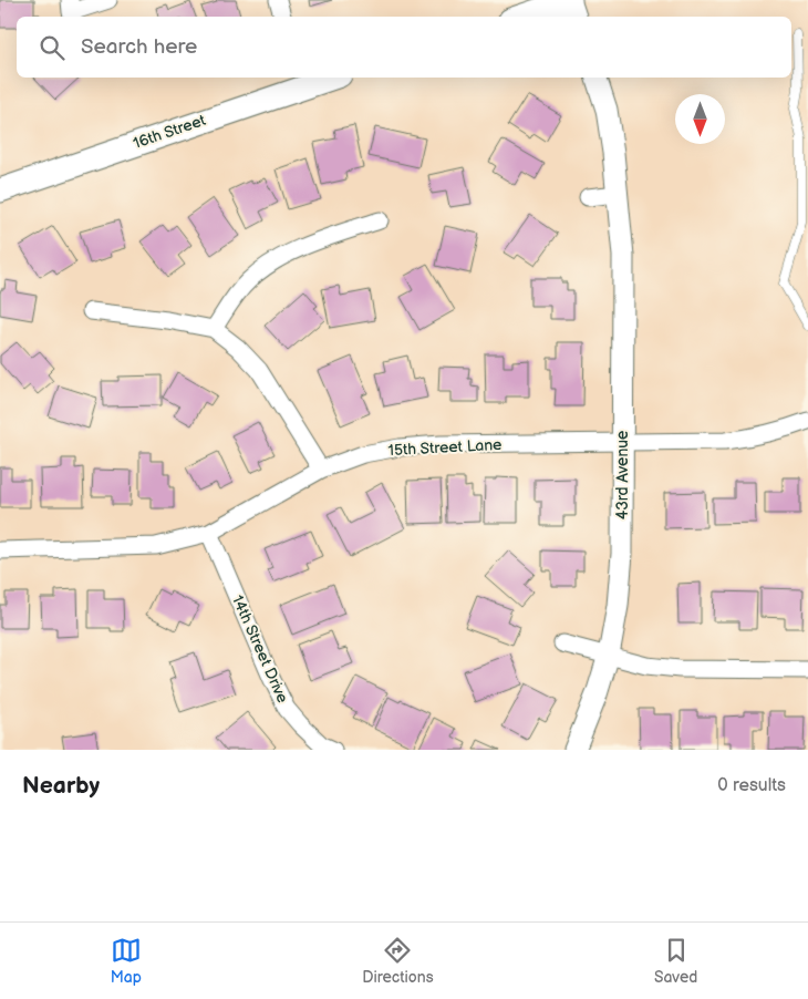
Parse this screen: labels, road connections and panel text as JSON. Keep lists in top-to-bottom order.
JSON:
{
  "streets": {
    "main road": ["16th Street"],
    "street": ["15th Street Lane", "43rd Avenue", "14th Street Drive"]
  },
  "crossings": [
    ["15th Street Lane", "43rd Avenue"],
    ["15th Street Lane", "14th Street Drive"]
  ],
  "north": "bottom",
  "page": {
    "search": "Search here",
    "heading": ["Nearby", "0 results"],
    "nav": ["Map", "Directions", "Saved"]
  }
}
